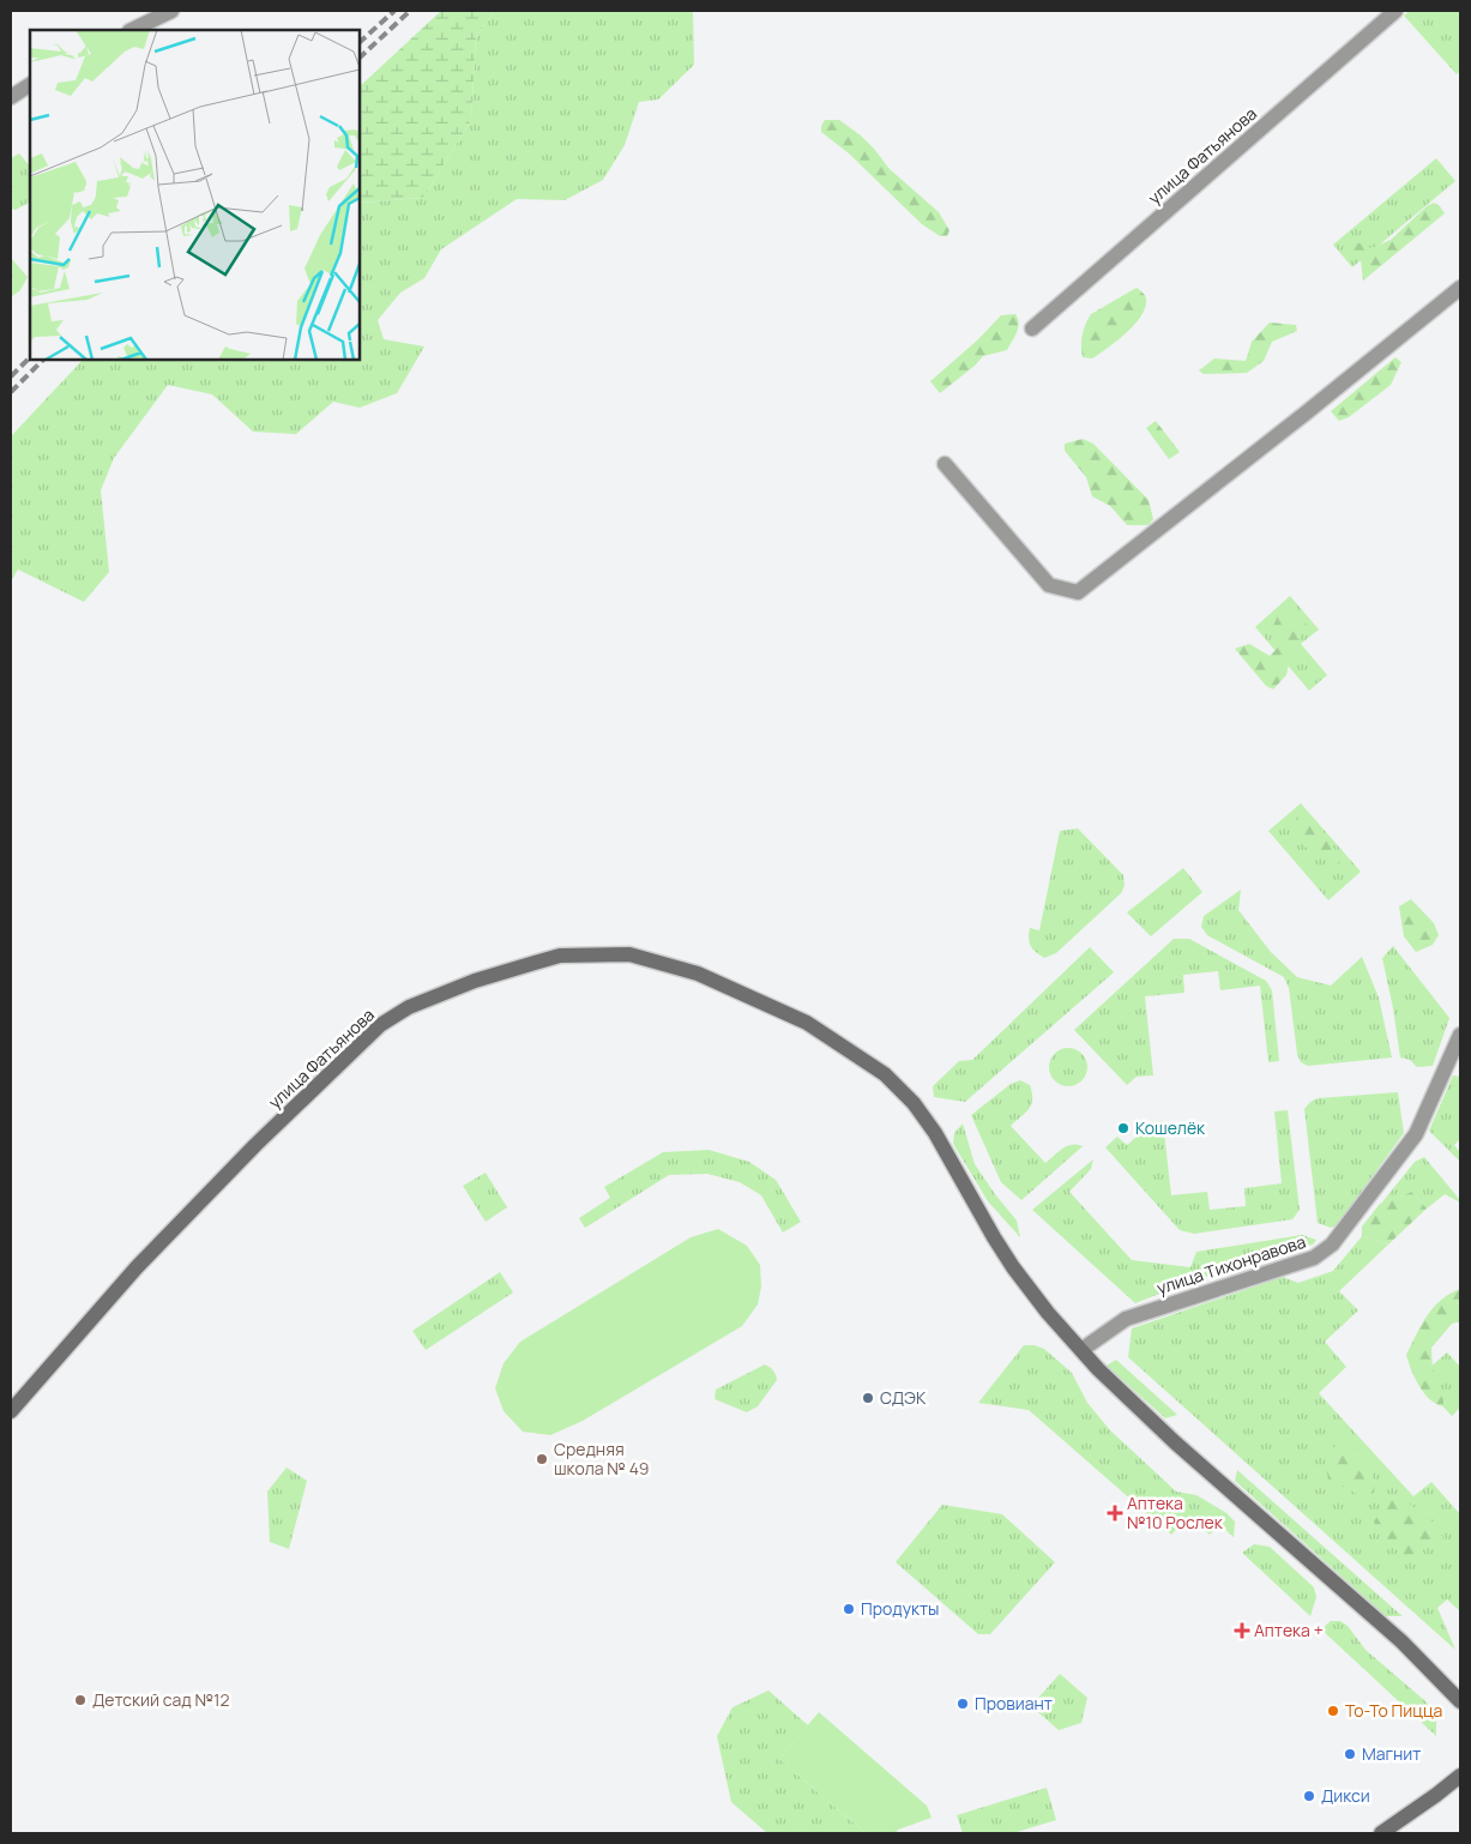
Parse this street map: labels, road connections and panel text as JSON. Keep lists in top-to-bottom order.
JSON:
{
  "streets": {
    "street": ["улица Фатьянова", "улица Тихонравова"]
  },
  "crossings": [
    ["улица Фатьянова", "улица Тихонравова"]
  ],
  "places": {
    "other": [
      "Кошелёк",
      "СДЭК",
      "Средняя школа № 49",
      "Продукты",
      "Детский сад №12",
      "Провиант",
      "То-То Пицца",
      "Магнит",
      "Дикси"
    ],
    "health": ["Аптека №10 Рослек", "Аптека +"]
  }
}
